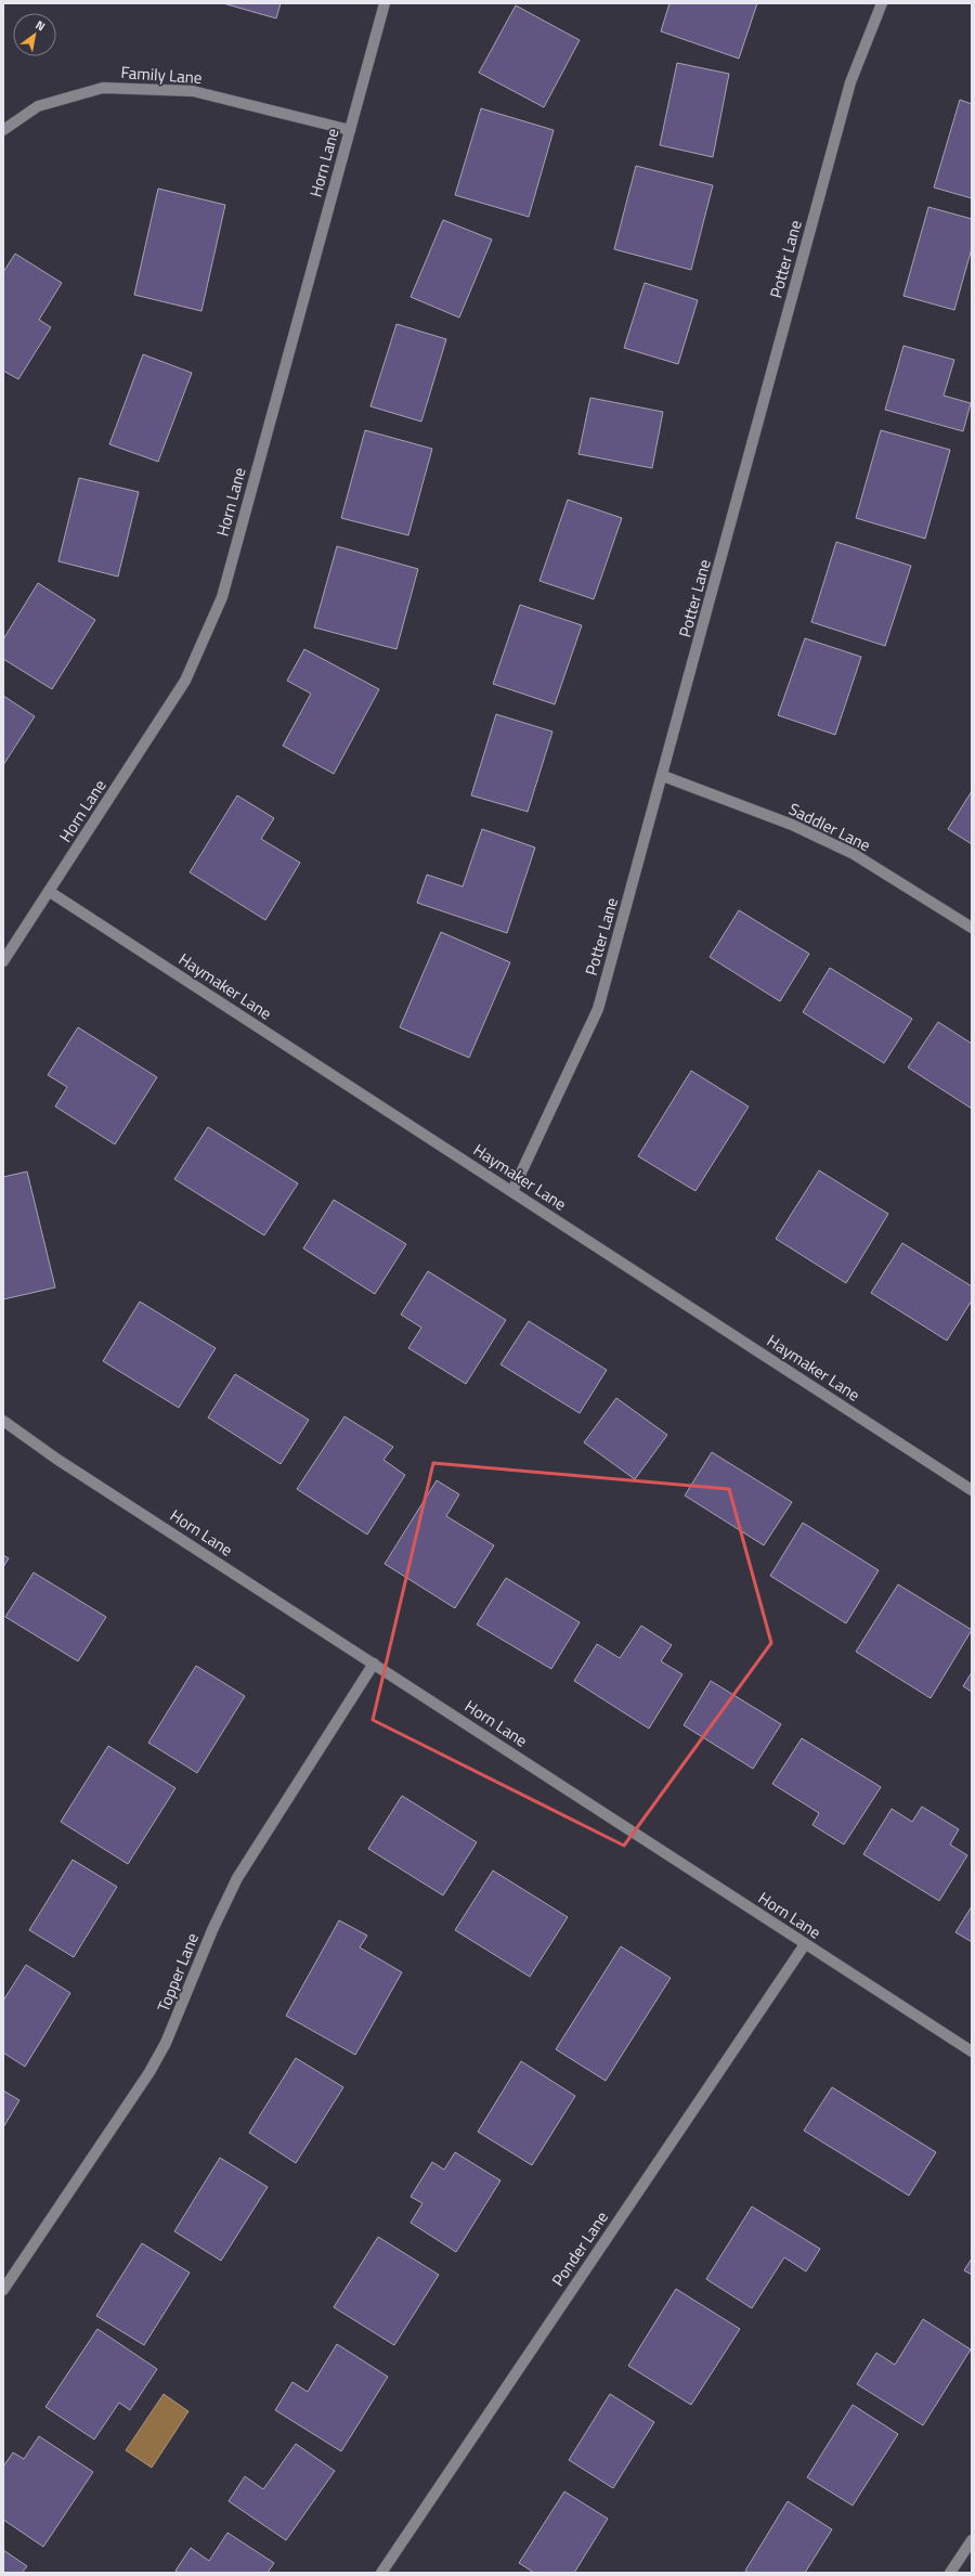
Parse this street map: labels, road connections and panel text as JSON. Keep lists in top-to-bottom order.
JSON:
{
  "streets": {
    "street": [
      "Family Lane",
      "Horn Lane",
      "Potter Lane",
      "Saddler Lane",
      "Haymaker Lane",
      "Topper Lane",
      "Ponder Lane"
    ]
  },
  "crossings": [
    ["Family Lane", "Horn Lane"],
    ["Horn Lane", "Haymaker Lane"],
    ["Horn Lane", "Topper Lane"],
    ["Horn Lane", "Ponder Lane"],
    ["Potter Lane", "Saddler Lane"],
    ["Potter Lane", "Haymaker Lane"]
  ],
  "north": "top right"
}
